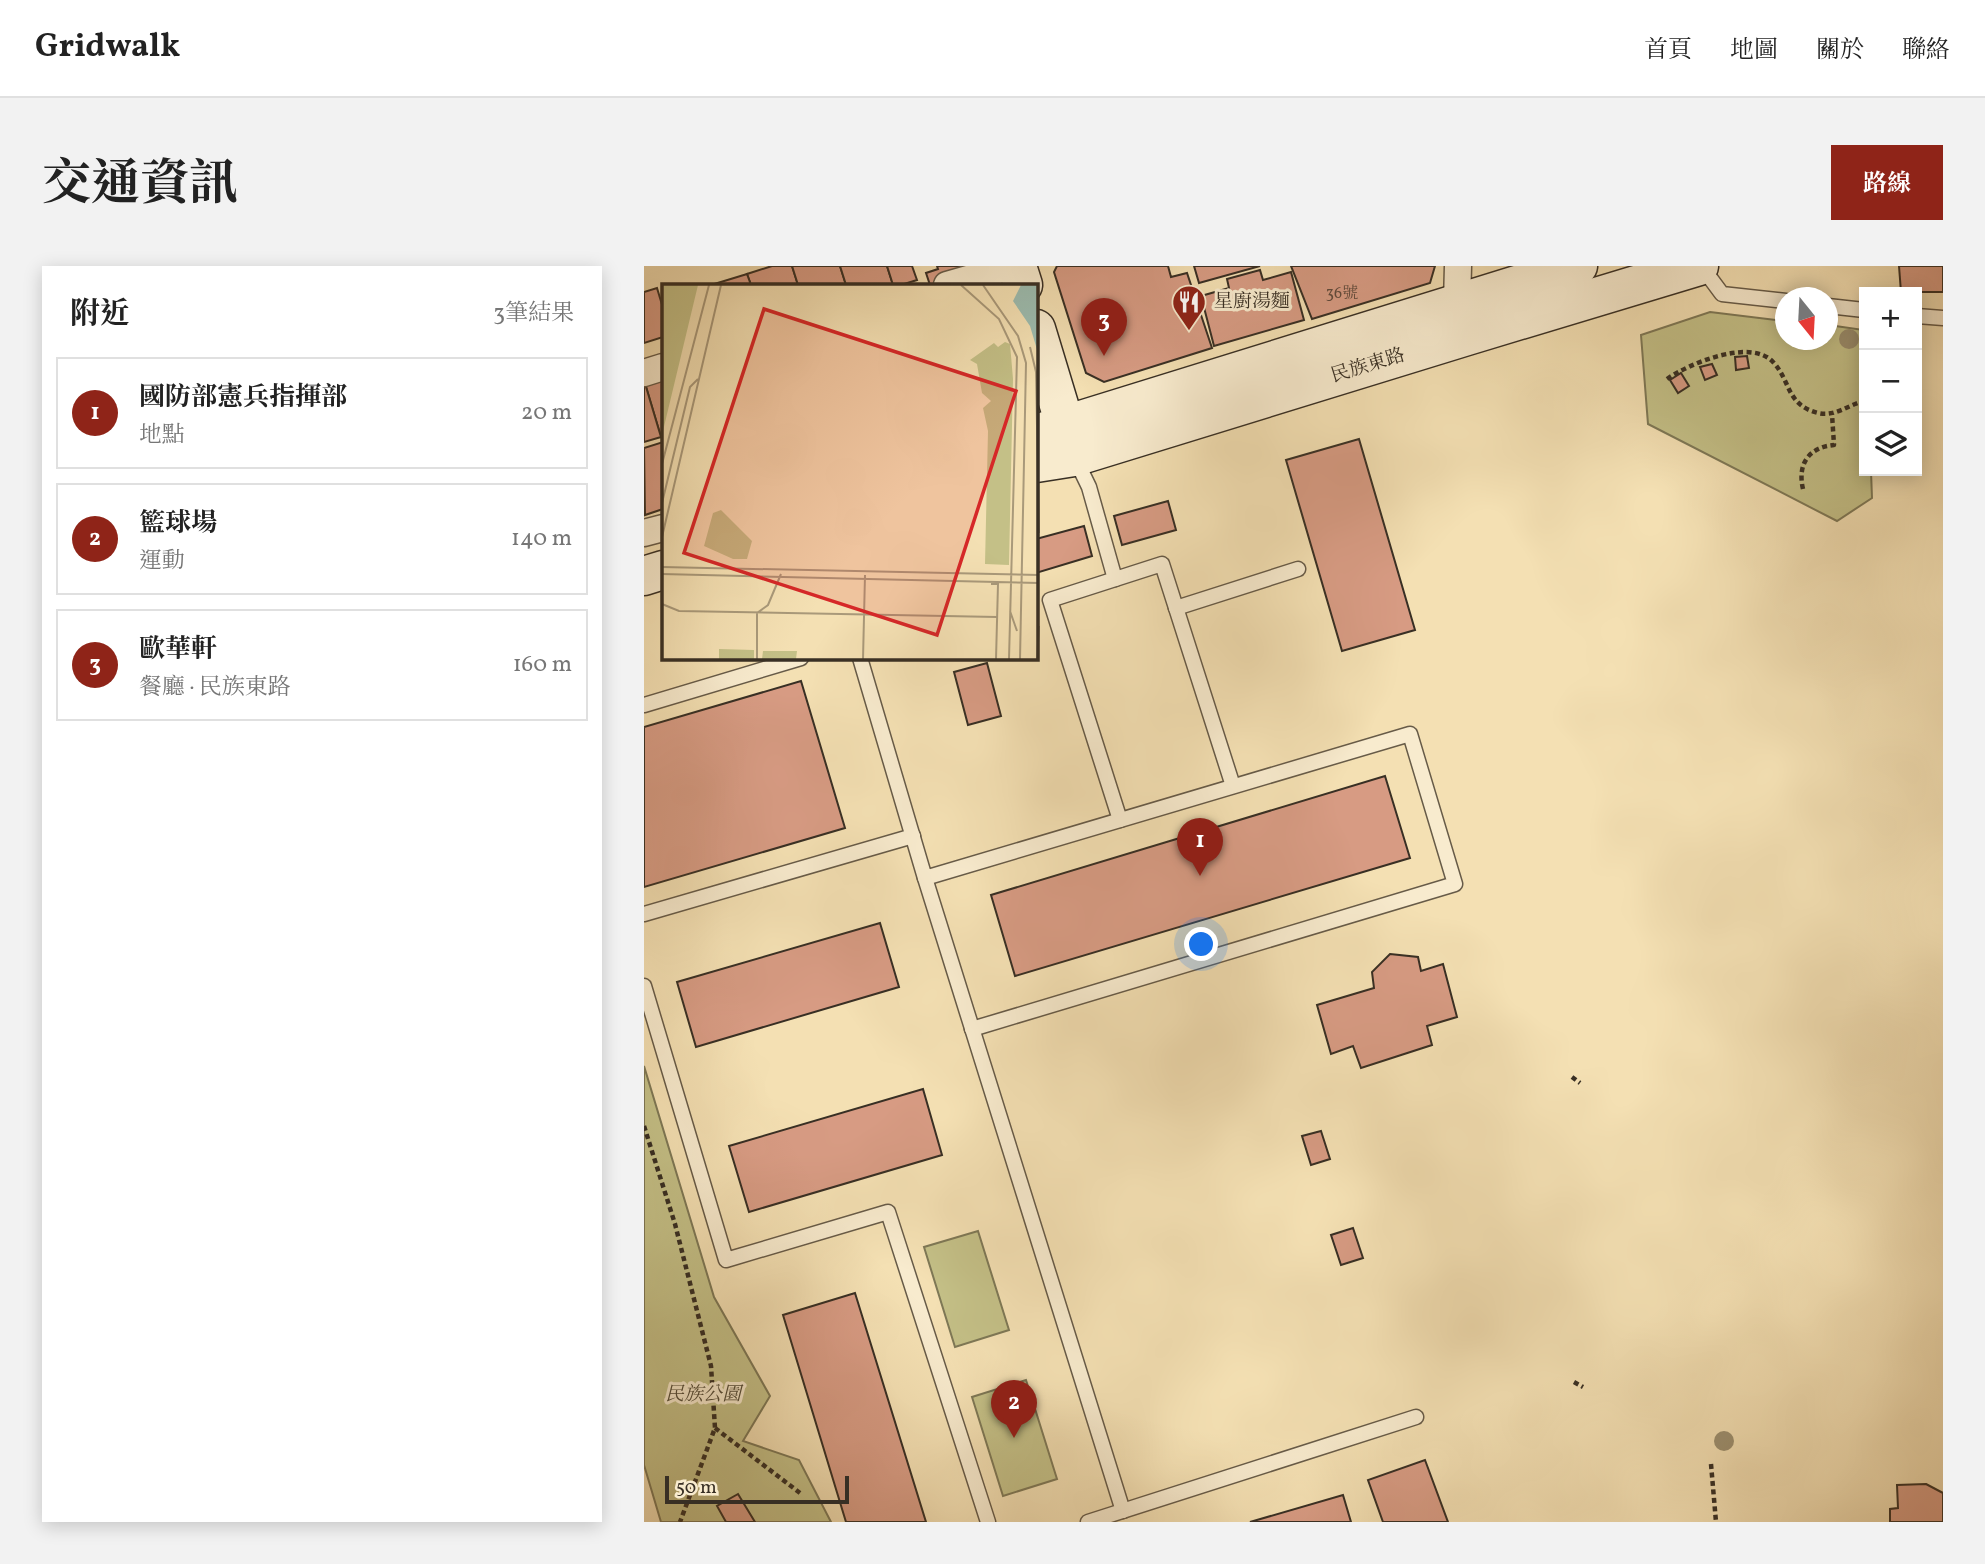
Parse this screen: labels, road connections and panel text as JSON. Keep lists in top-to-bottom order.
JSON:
{
  "streets": {
    "street": ["民族東路"]
  },
  "parks": ["民族公園"],
  "places": {
    "restaurant": ["星廚湯麵"]
  },
  "house_numbers": ["36號"],
  "scale_bar": "50 m",
  "north": "bottom",
  "page": {
    "header": "Gridwalk",
    "nav": [
      "首頁",
      "地圖",
      "關於",
      "聯絡"
    ],
    "title": "交通資訊",
    "buttons": "路線",
    "heading": ["附近", "3筆結果"],
    "map_buttons": ["+", "−"],
    "pins": ["3", "1", "2"],
    "list": [
      {
        "mark": "1",
        "name": "國防部憲兵指揮部",
        "note": "地點",
        "value": "20 m"
      },
      {
        "mark": "2",
        "name": "籃球場",
        "note": "運動",
        "value": "140 m"
      },
      {
        "mark": "3",
        "name": "歐華軒",
        "note": "餐廳 · 民族東路",
        "value": "160 m"
      }
    ],
    "scale": "50 m"
  }
}
